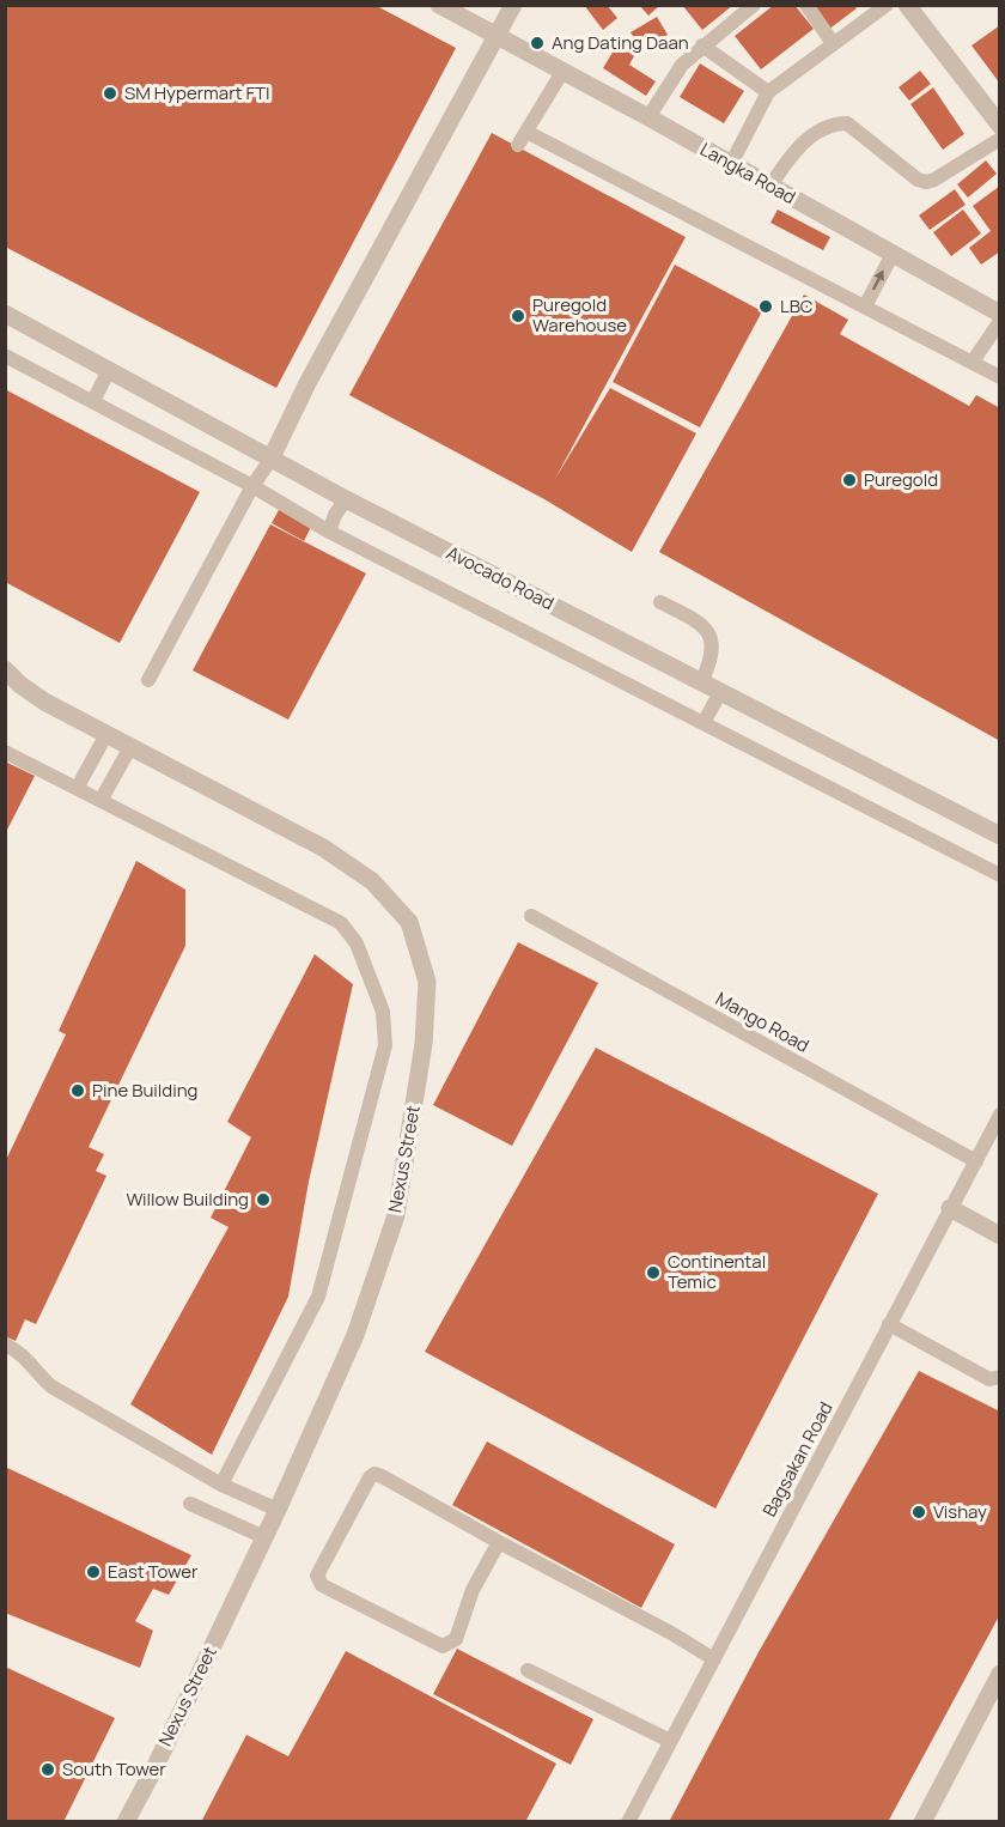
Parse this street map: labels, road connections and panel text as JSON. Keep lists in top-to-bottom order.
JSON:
{
  "streets": {
    "street": ["Langka Road", "Avocado Road", "Nexus Street"],
    "lane": ["Mango Road", "Bagsakan Road"]
  },
  "crossings": [
    ["Mango Road", "Bagsakan Road"]
  ],
  "places": [
    "Ang Dating Daan",
    "SM Hypermart FTI",
    "LBC",
    "Puregold Warehouse",
    "Puregold",
    "Pine Building",
    "Willow Building",
    "Continental Temic",
    "Vishay",
    "East Tower",
    "South Tower"
  ]
}
